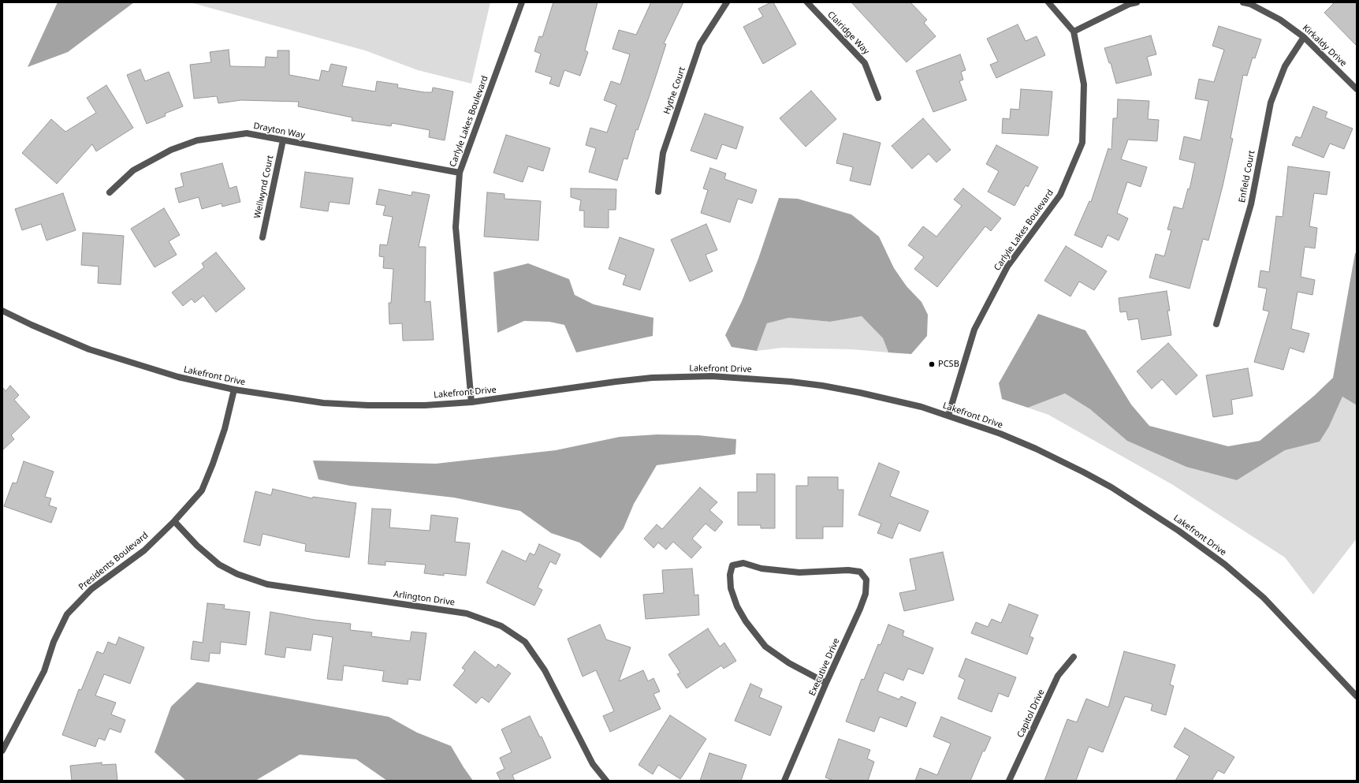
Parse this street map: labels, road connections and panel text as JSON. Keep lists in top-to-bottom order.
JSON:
{
  "streets": {
    "street": [
      "Clairidge Way",
      "Kirkaldy Drive",
      "Hythe Court",
      "Carlyle Lakes Boulevard",
      "Drayton Way",
      "Enfield Court",
      "Wellwynd Court",
      "Lakefront Drive",
      "Presidents Boulevard",
      "Arlington Drive",
      "Executive Drive",
      "Capitol Drive"
    ]
  },
  "crossings": [
    ["Kirkaldy Drive", "Enfield Court"],
    ["Carlyle Lakes Boulevard", "Drayton Way"],
    ["Carlyle Lakes Boulevard", "Lakefront Drive"],
    ["Drayton Way", "Wellwynd Court"],
    ["Lakefront Drive", "Presidents Boulevard"],
    ["Presidents Boulevard", "Arlington Drive"]
  ],
  "places": ["PCSB"]
}
